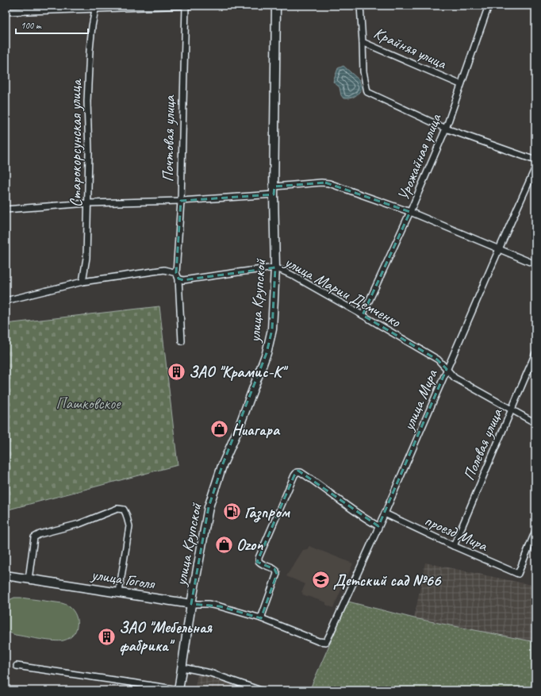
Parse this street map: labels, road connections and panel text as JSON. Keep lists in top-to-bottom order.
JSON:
{
  "streets": {
    "street": [
      "Крайняя улица",
      "Почтовая улица",
      "Старокорсунская улица",
      "Урожайная улица",
      "улица Марии Демченко",
      "улица Крупской",
      "улица Мира",
      "Полевая улица",
      "проезд Мира",
      "улица Гоголя"
    ]
  },
  "crossings": [
    ["Крайняя улица", "Урожайная улица"],
    ["Почтовая улица", "улица Марии Демченко"],
    ["Старокорсунская улица", "улица Марии Демченко"],
    ["Урожайная улица", "улица Марии Демченко"],
    ["улица Марии Демченко", "улица Крупской"],
    ["улица Марии Демченко", "улица Мира"],
    ["улица Марии Демченко", "Полевая улица"],
    ["улица Крупской", "улица Гоголя"],
    ["улица Мира", "проезд Мира"],
    ["улица Мира", "улица Гоголя"],
    ["Полевая улица", "проезд Мира"]
  ],
  "parks": ["Пашковское"],
  "places": {
    "building": ["ЗАО \"Крамис-К\"", "ЗАО \"Мебельная фабрика\""],
    "shop": ["Ниагара", "Ozon"],
    "fuel station": ["Газпром"],
    "school or university": ["Детский сад №66"]
  },
  "scale_bar": "100 m"
}
